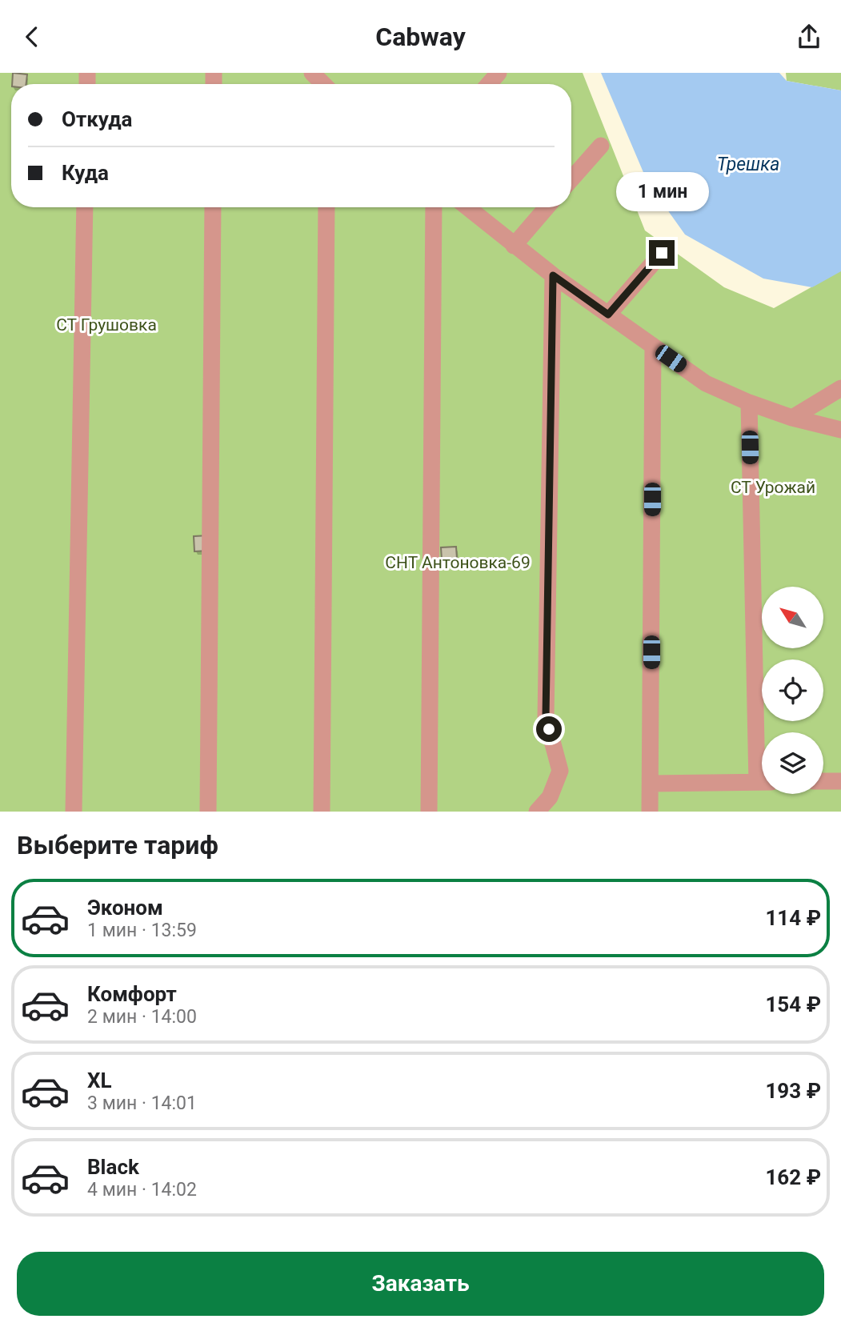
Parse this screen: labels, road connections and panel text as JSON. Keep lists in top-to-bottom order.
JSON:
{
  "water": ["Трешка"],
  "parks": ["СТ Грушовка", "СТ Урожай", "СНТ Антоновка-69"],
  "north": "top left",
  "page": {
    "header": "Cabway",
    "banner": ["Откуда", "Куда"],
    "bubble": "1 мин",
    "heading": "Выберите тариф",
    "list": [
      {
        "name": "Эконом",
        "note": "1 мин · 13:59",
        "value": "114 ₽"
      },
      {
        "name": "Комфорт",
        "note": "2 мин · 14:00",
        "value": "154 ₽"
      },
      {
        "name": "XL",
        "note": "3 мин · 14:01",
        "value": "193 ₽"
      },
      {
        "name": "Black",
        "note": "4 мин · 14:02",
        "value": "162 ₽"
      }
    ],
    "buttons": "Заказать"
  }
}
